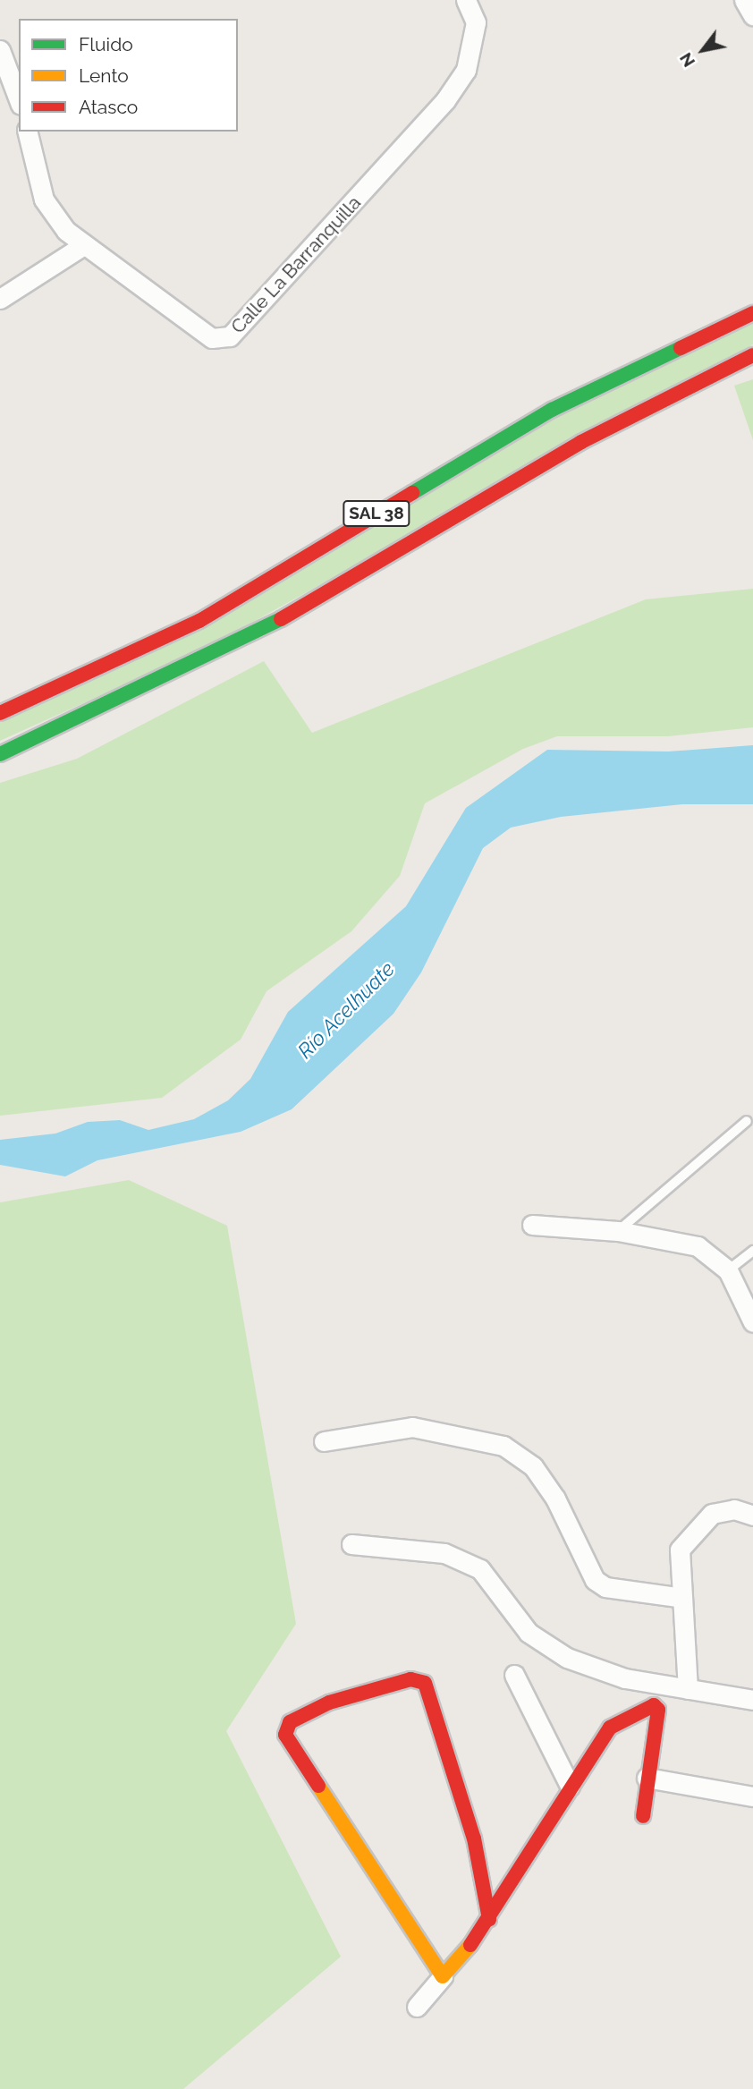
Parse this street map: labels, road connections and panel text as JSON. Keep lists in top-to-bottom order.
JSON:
{
  "streets": {
    "main road": ["SAL 38"],
    "street": ["Calle La Barranquilla"]
  },
  "water": ["Río Acelhuate"],
  "legend": ["Fluido", "Lento", "Atasco"],
  "north": "bottom left"
}
